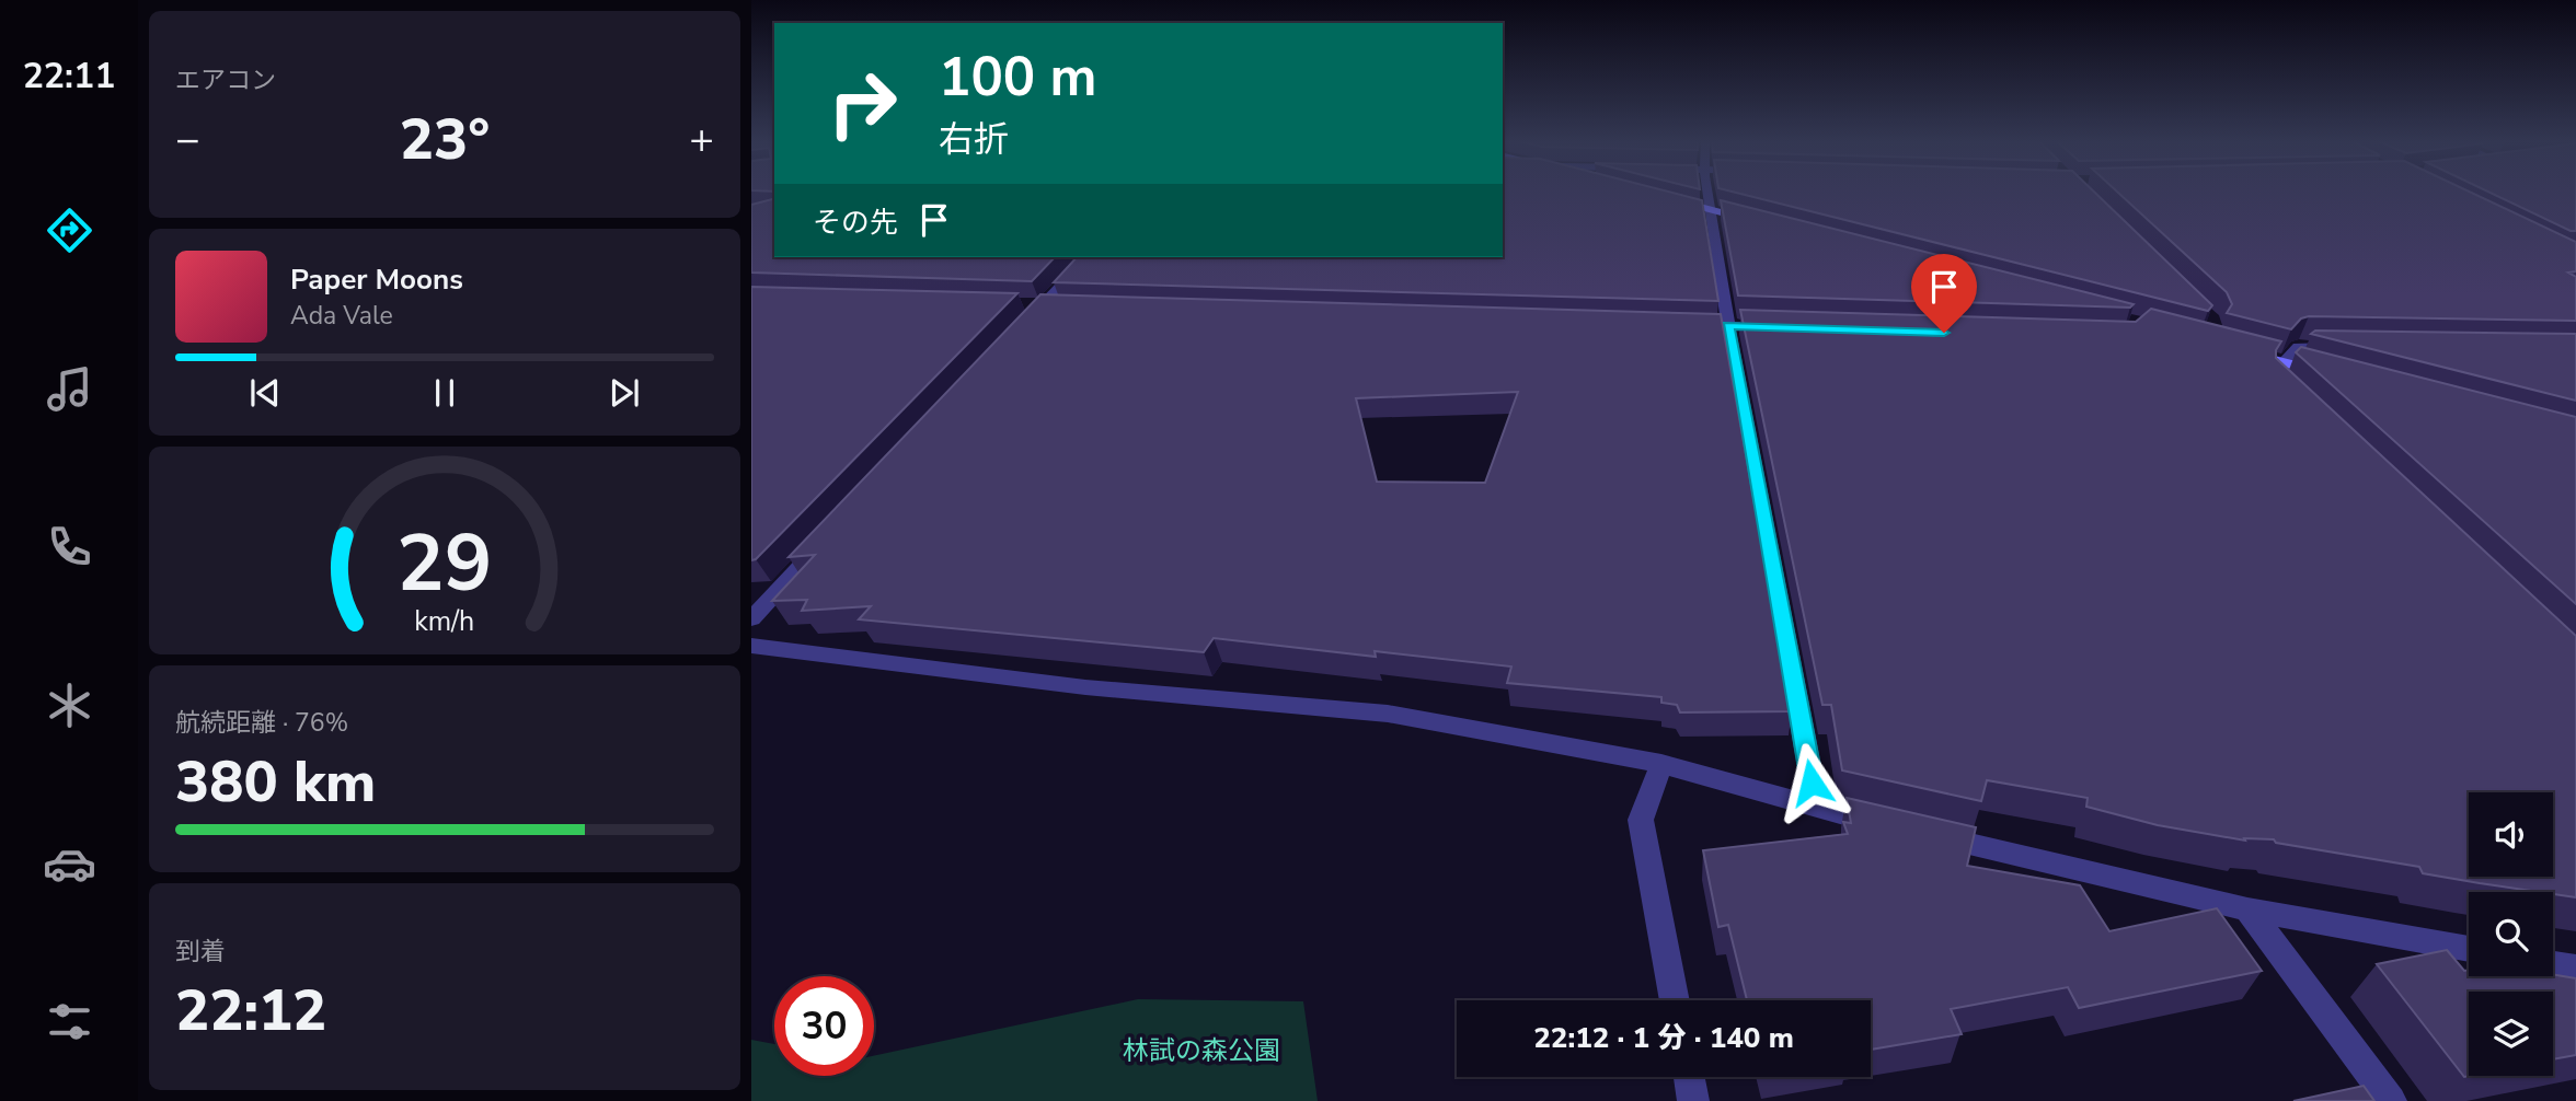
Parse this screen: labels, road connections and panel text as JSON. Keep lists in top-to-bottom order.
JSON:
{
  "parks": ["林試の森公園"],
  "page": {
    "tabs": "22:11",
    "tile": [
      "エアコン",
      ["航続距離 · 76%", "380 km"],
      ["到着", "22:12"]
    ],
    "turn": ["100 m", "右折"],
    "heat": ["−", "23°", "+"],
    "then": "その先",
    "song": ["Paper Moons", "Ada Vale"],
    "limit": "30",
    "trip": "22:12 · 1 分 · 140 m",
    "gauge": ["29", "km/h"]
  }
}
